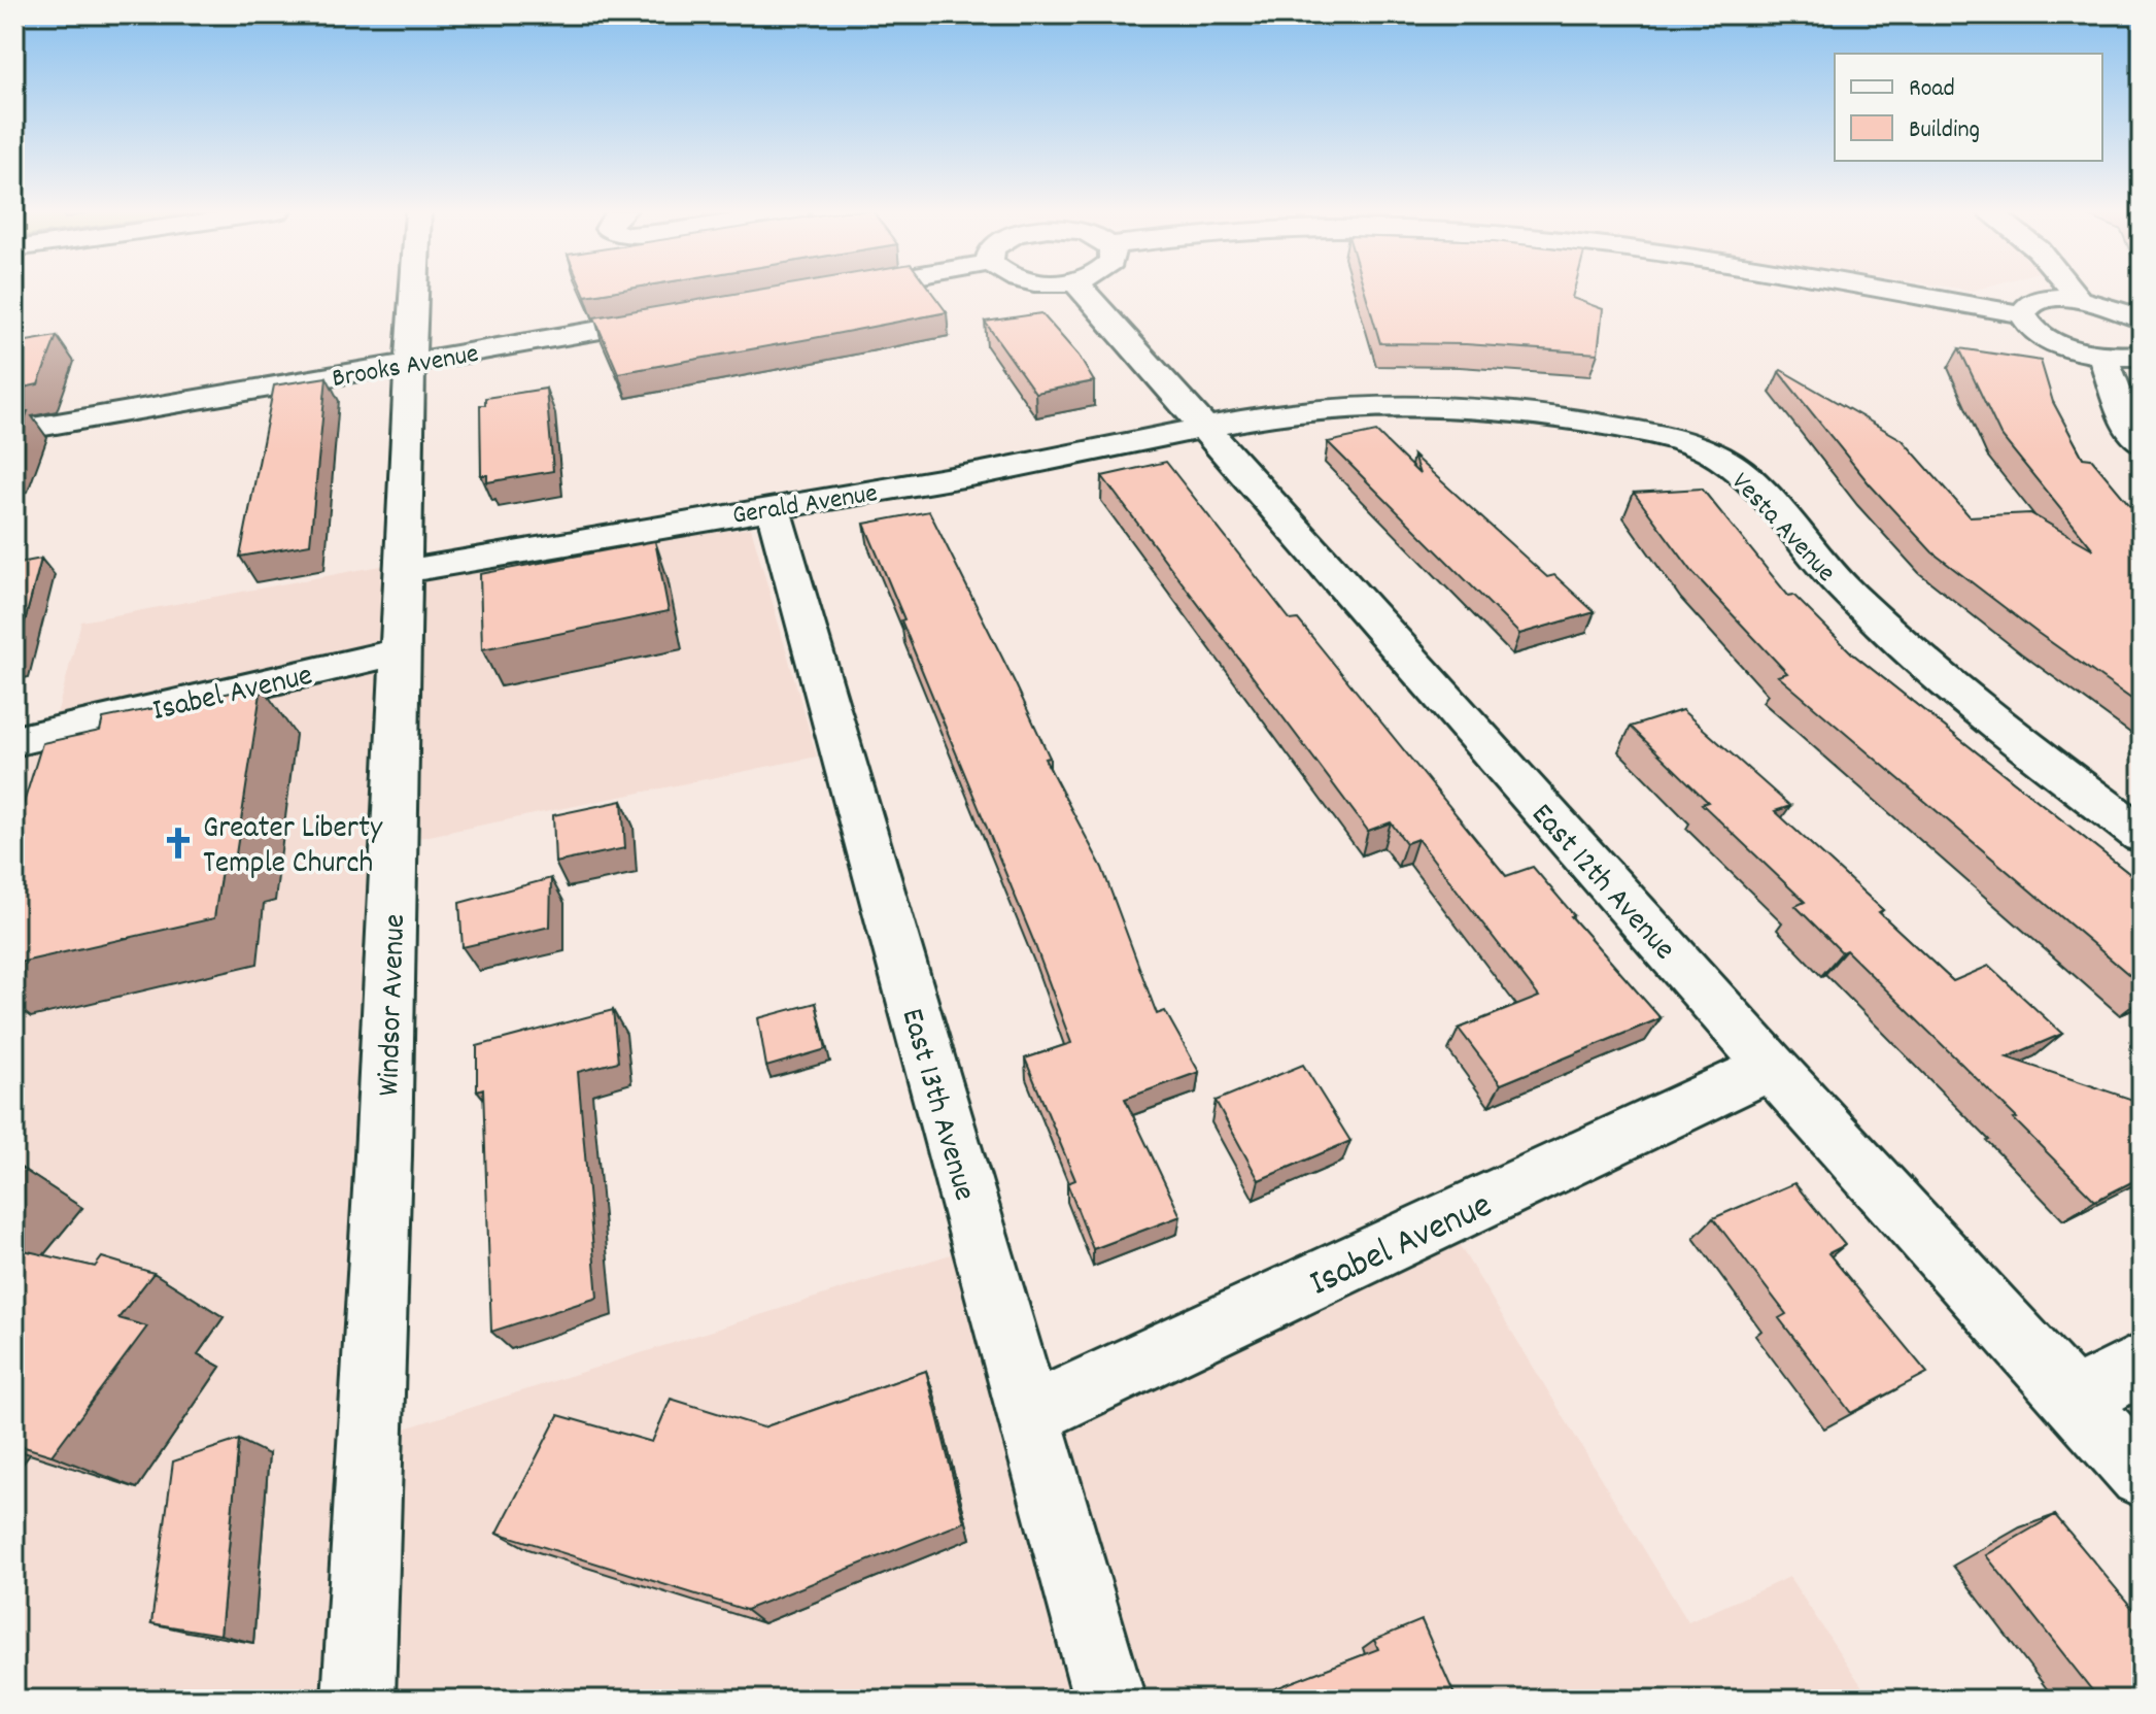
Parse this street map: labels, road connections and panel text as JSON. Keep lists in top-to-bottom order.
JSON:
{
  "streets": {
    "street": [
      "Brooks Avenue",
      "Gerald Avenue",
      "Vesta Avenue",
      "Isabel Avenue",
      "East 12th Avenue",
      "Windsor Avenue",
      "East 13th Avenue"
    ]
  },
  "crossings": [
    ["Brooks Avenue", "Windsor Avenue"],
    ["Gerald Avenue", "Vesta Avenue"],
    ["Gerald Avenue", "East 12th Avenue"],
    ["Gerald Avenue", "Windsor Avenue"],
    ["Gerald Avenue", "East 13th Avenue"],
    ["Vesta Avenue", "East 12th Avenue"],
    ["Isabel Avenue", "East 12th Avenue"],
    ["Isabel Avenue", "Windsor Avenue"],
    ["Isabel Avenue", "East 13th Avenue"]
  ],
  "places": {
    "church": ["Greater Liberty Temple Church"]
  },
  "legend": ["Road", "Building"]
}
